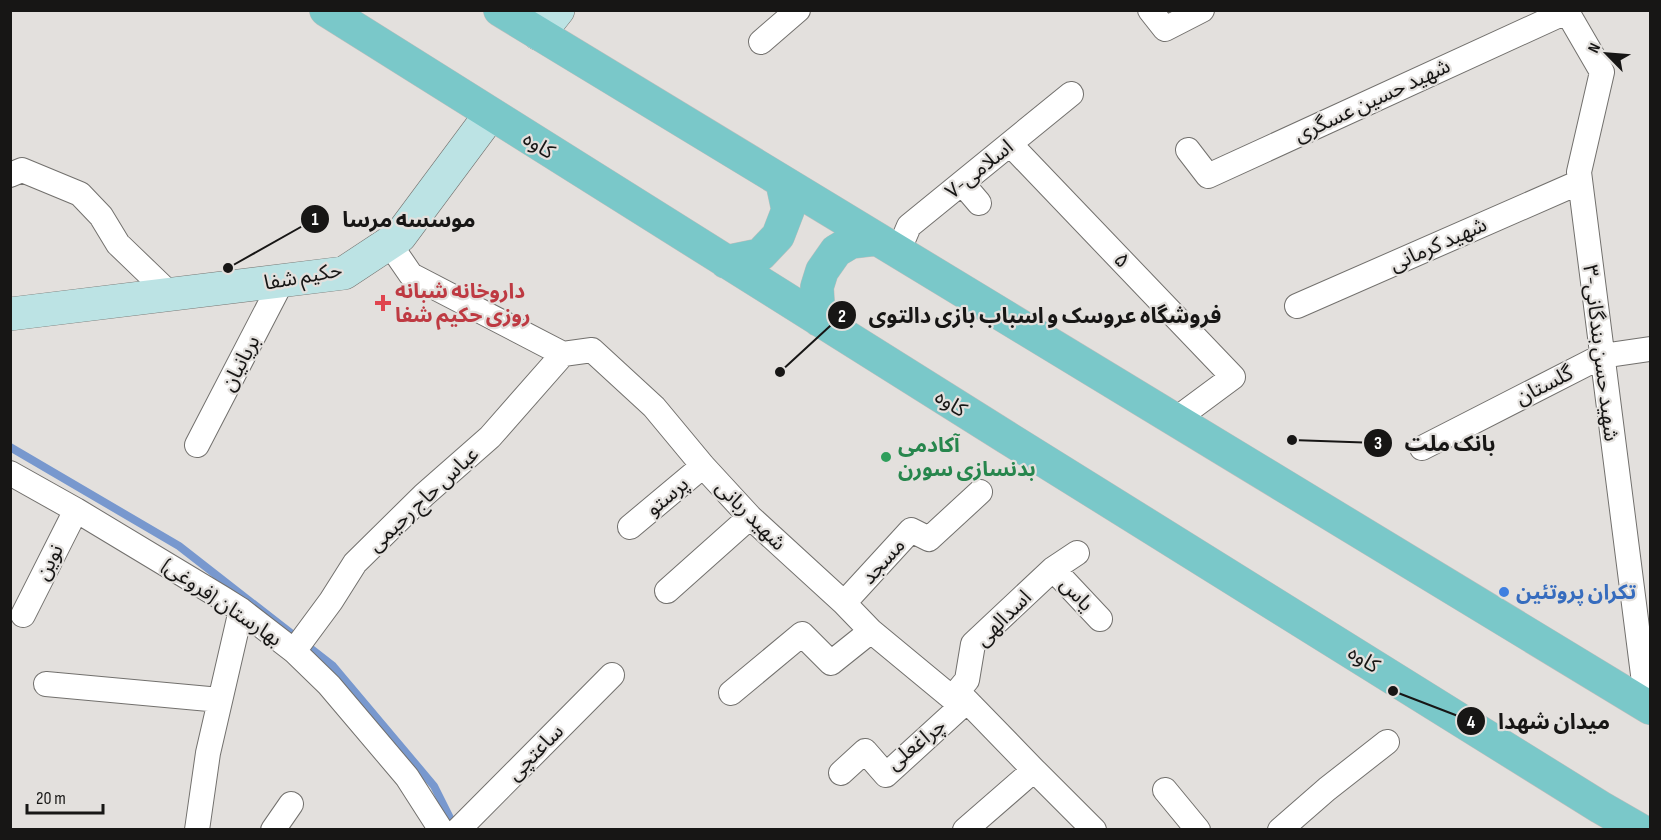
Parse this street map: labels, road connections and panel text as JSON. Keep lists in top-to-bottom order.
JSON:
{
  "streets": {
    "main road": ["کاوه"],
    "street": [
      "شهید حسین عسگری",
      "۷-اسلامی",
      "شهید کرمانی",
      "۵",
      "حکیم شفا",
      "۳-شهید حسن بندگانی",
      "بریانیان",
      "گلستان",
      "پرستو",
      "عباس حاج رحیمی",
      "شهید ربانی",
      "مسجد",
      "نوین",
      "یاس",
      "بهارستان (فروغی)",
      "اسدالهی",
      "چراغعلی",
      "ساعتچی"
    ]
  },
  "crossings": [
    ["شهید حسین عسگری", "۳-شهید حسن بندگانی"],
    ["کاوه", "حکیم شفا"],
    ["۷-اسلامی", "۵"],
    ["شهید کرمانی", "۳-شهید حسن بندگانی"],
    ["حکیم شفا", "بریانیان"],
    ["۳-شهید حسن بندگانی", "گلستان"],
    ["پرستو", "شهید ربانی"],
    ["عباس حاج رحیمی", "شهید ربانی"],
    ["عباس حاج رحیمی", "بهارستان (فروغی)"],
    ["شهید ربانی", "مسجد"],
    ["شهید ربانی", "اسدالهی"],
    ["شهید ربانی", "چراغعلی"],
    ["نوین", "بهارستان (فروغی)"],
    ["یاس", "اسدالهی"],
    ["بهارستان (فروغی)", "ساعتچی"],
    ["اسدالهی", "چراغعلی"]
  ],
  "places": {
    "other": [
      "موسسه مرسا",
      "فروشگاه عروسک و اسباب بازی دالتوی",
      "بانک ملت",
      "آکادمی بدنسازی سورن",
      "تکران پروتئین",
      "میدان شهدا"
    ],
    "health": ["داروخانه شبانه‌ روزی حکیم شفا"]
  },
  "scale_bar": "20 m",
  "north": "top left"
}
